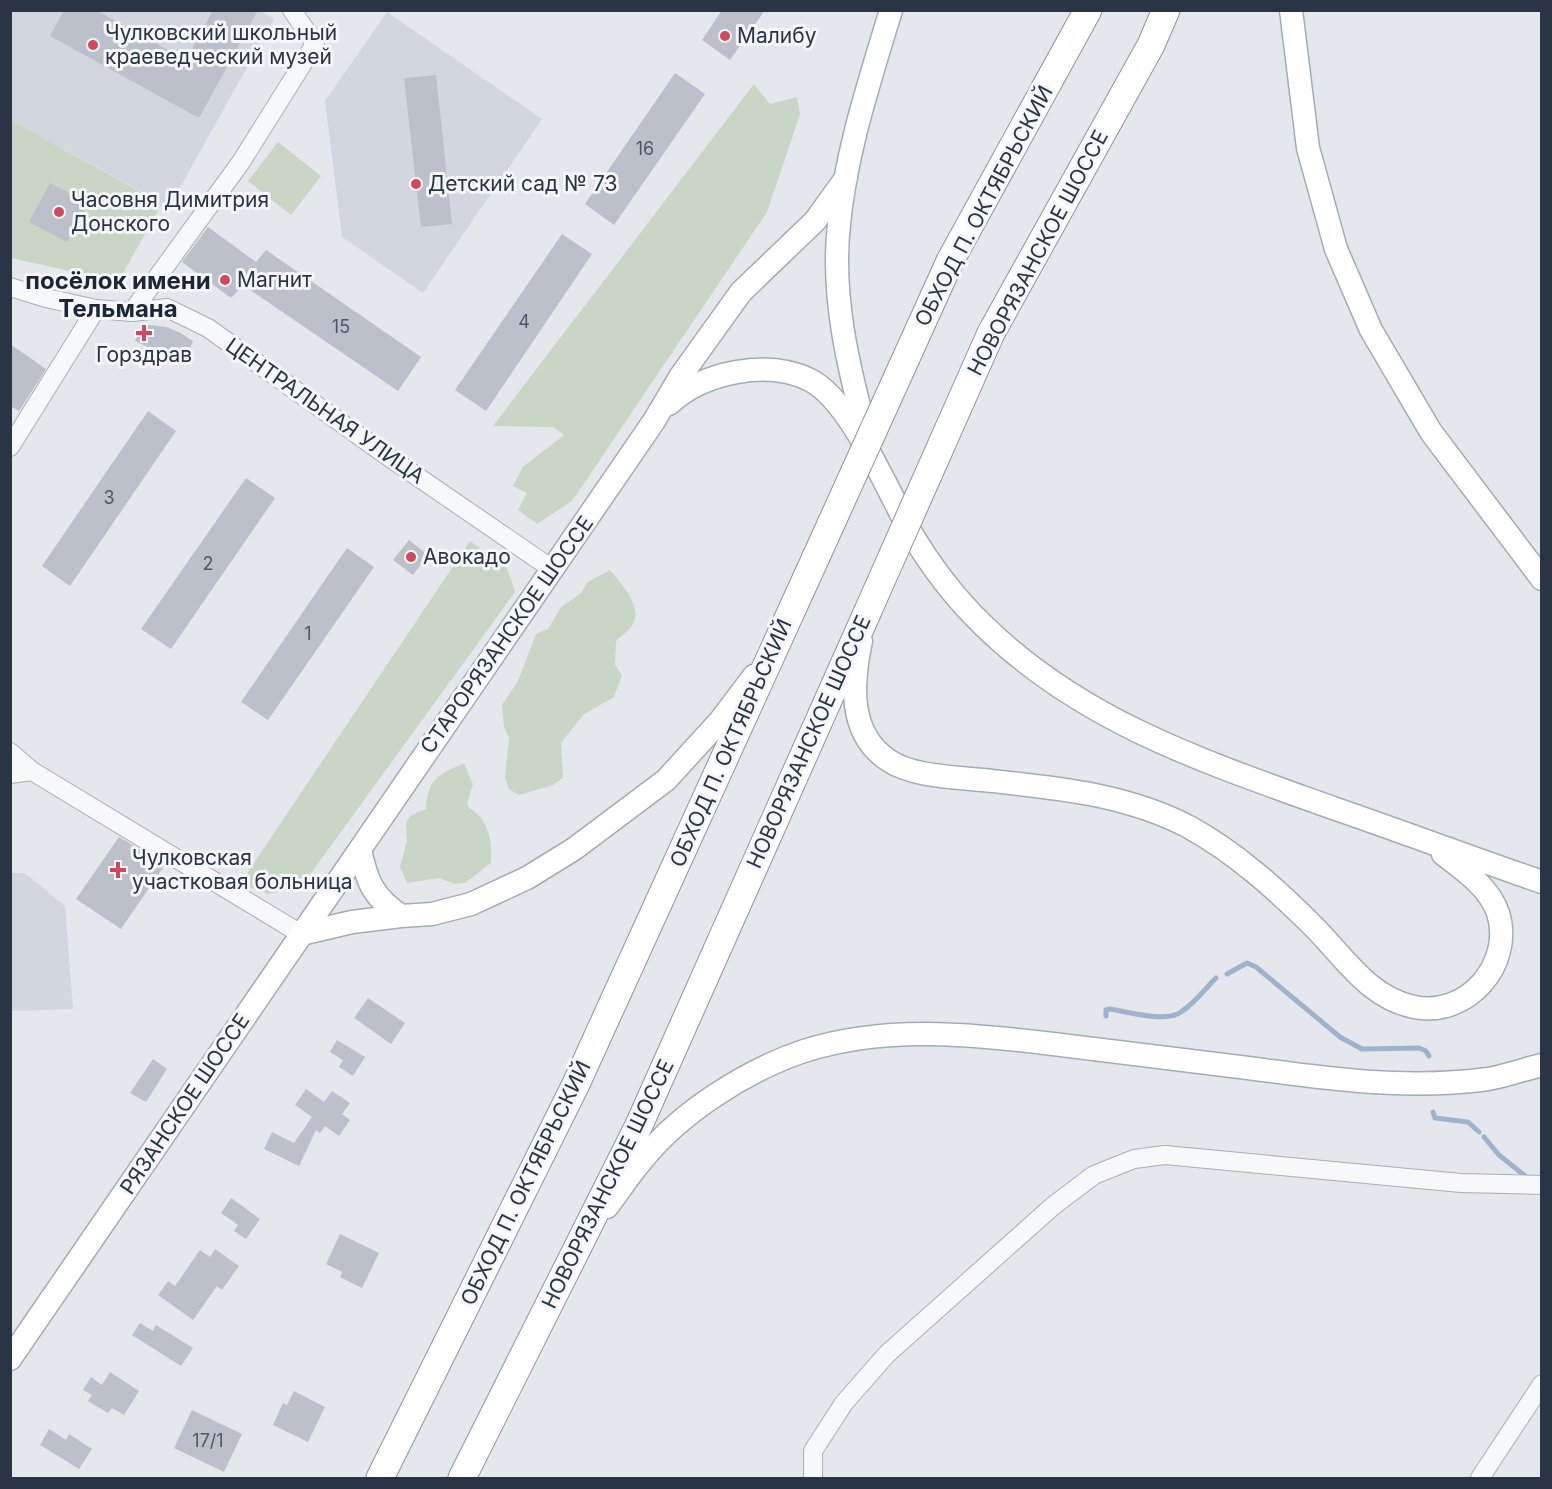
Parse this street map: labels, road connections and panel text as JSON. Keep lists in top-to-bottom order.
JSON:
{
  "streets": {
    "highway": ["ОБХОД П. ОКТЯБРЬСКИЙ", "НОВОРЯЗАНСКОЕ ШОССЕ"],
    "main road": ["СТАРОРЯЗАНСКОЕ ШОССЕ", "РЯЗАНСКОЕ ШОССЕ"],
    "street": ["ЦЕНТРАЛЬНАЯ УЛИЦА"]
  },
  "crossings": [
    ["ЦЕНТРАЛЬНАЯ УЛИЦА", "СТАРОРЯЗАНСКОЕ ШОССЕ"],
    ["СТАРОРЯЗАНСКОЕ ШОССЕ", "РЯЗАНСКОЕ ШОССЕ"]
  ],
  "districts": ["посёлок имени Тельмана"],
  "places": {
    "other": [
      "Малибу",
      "Чулковский школьный краеведческий музей",
      "Детский сад № 73",
      "Часовня Димитрия Донского",
      "Магнит",
      "Авокадо"
    ],
    "health": ["Горздрав", "Чулковская участковая больница"]
  },
  "house_numbers": [
    "16",
    "4",
    "15",
    "3",
    "2",
    "1",
    "17/1"
  ]
}
